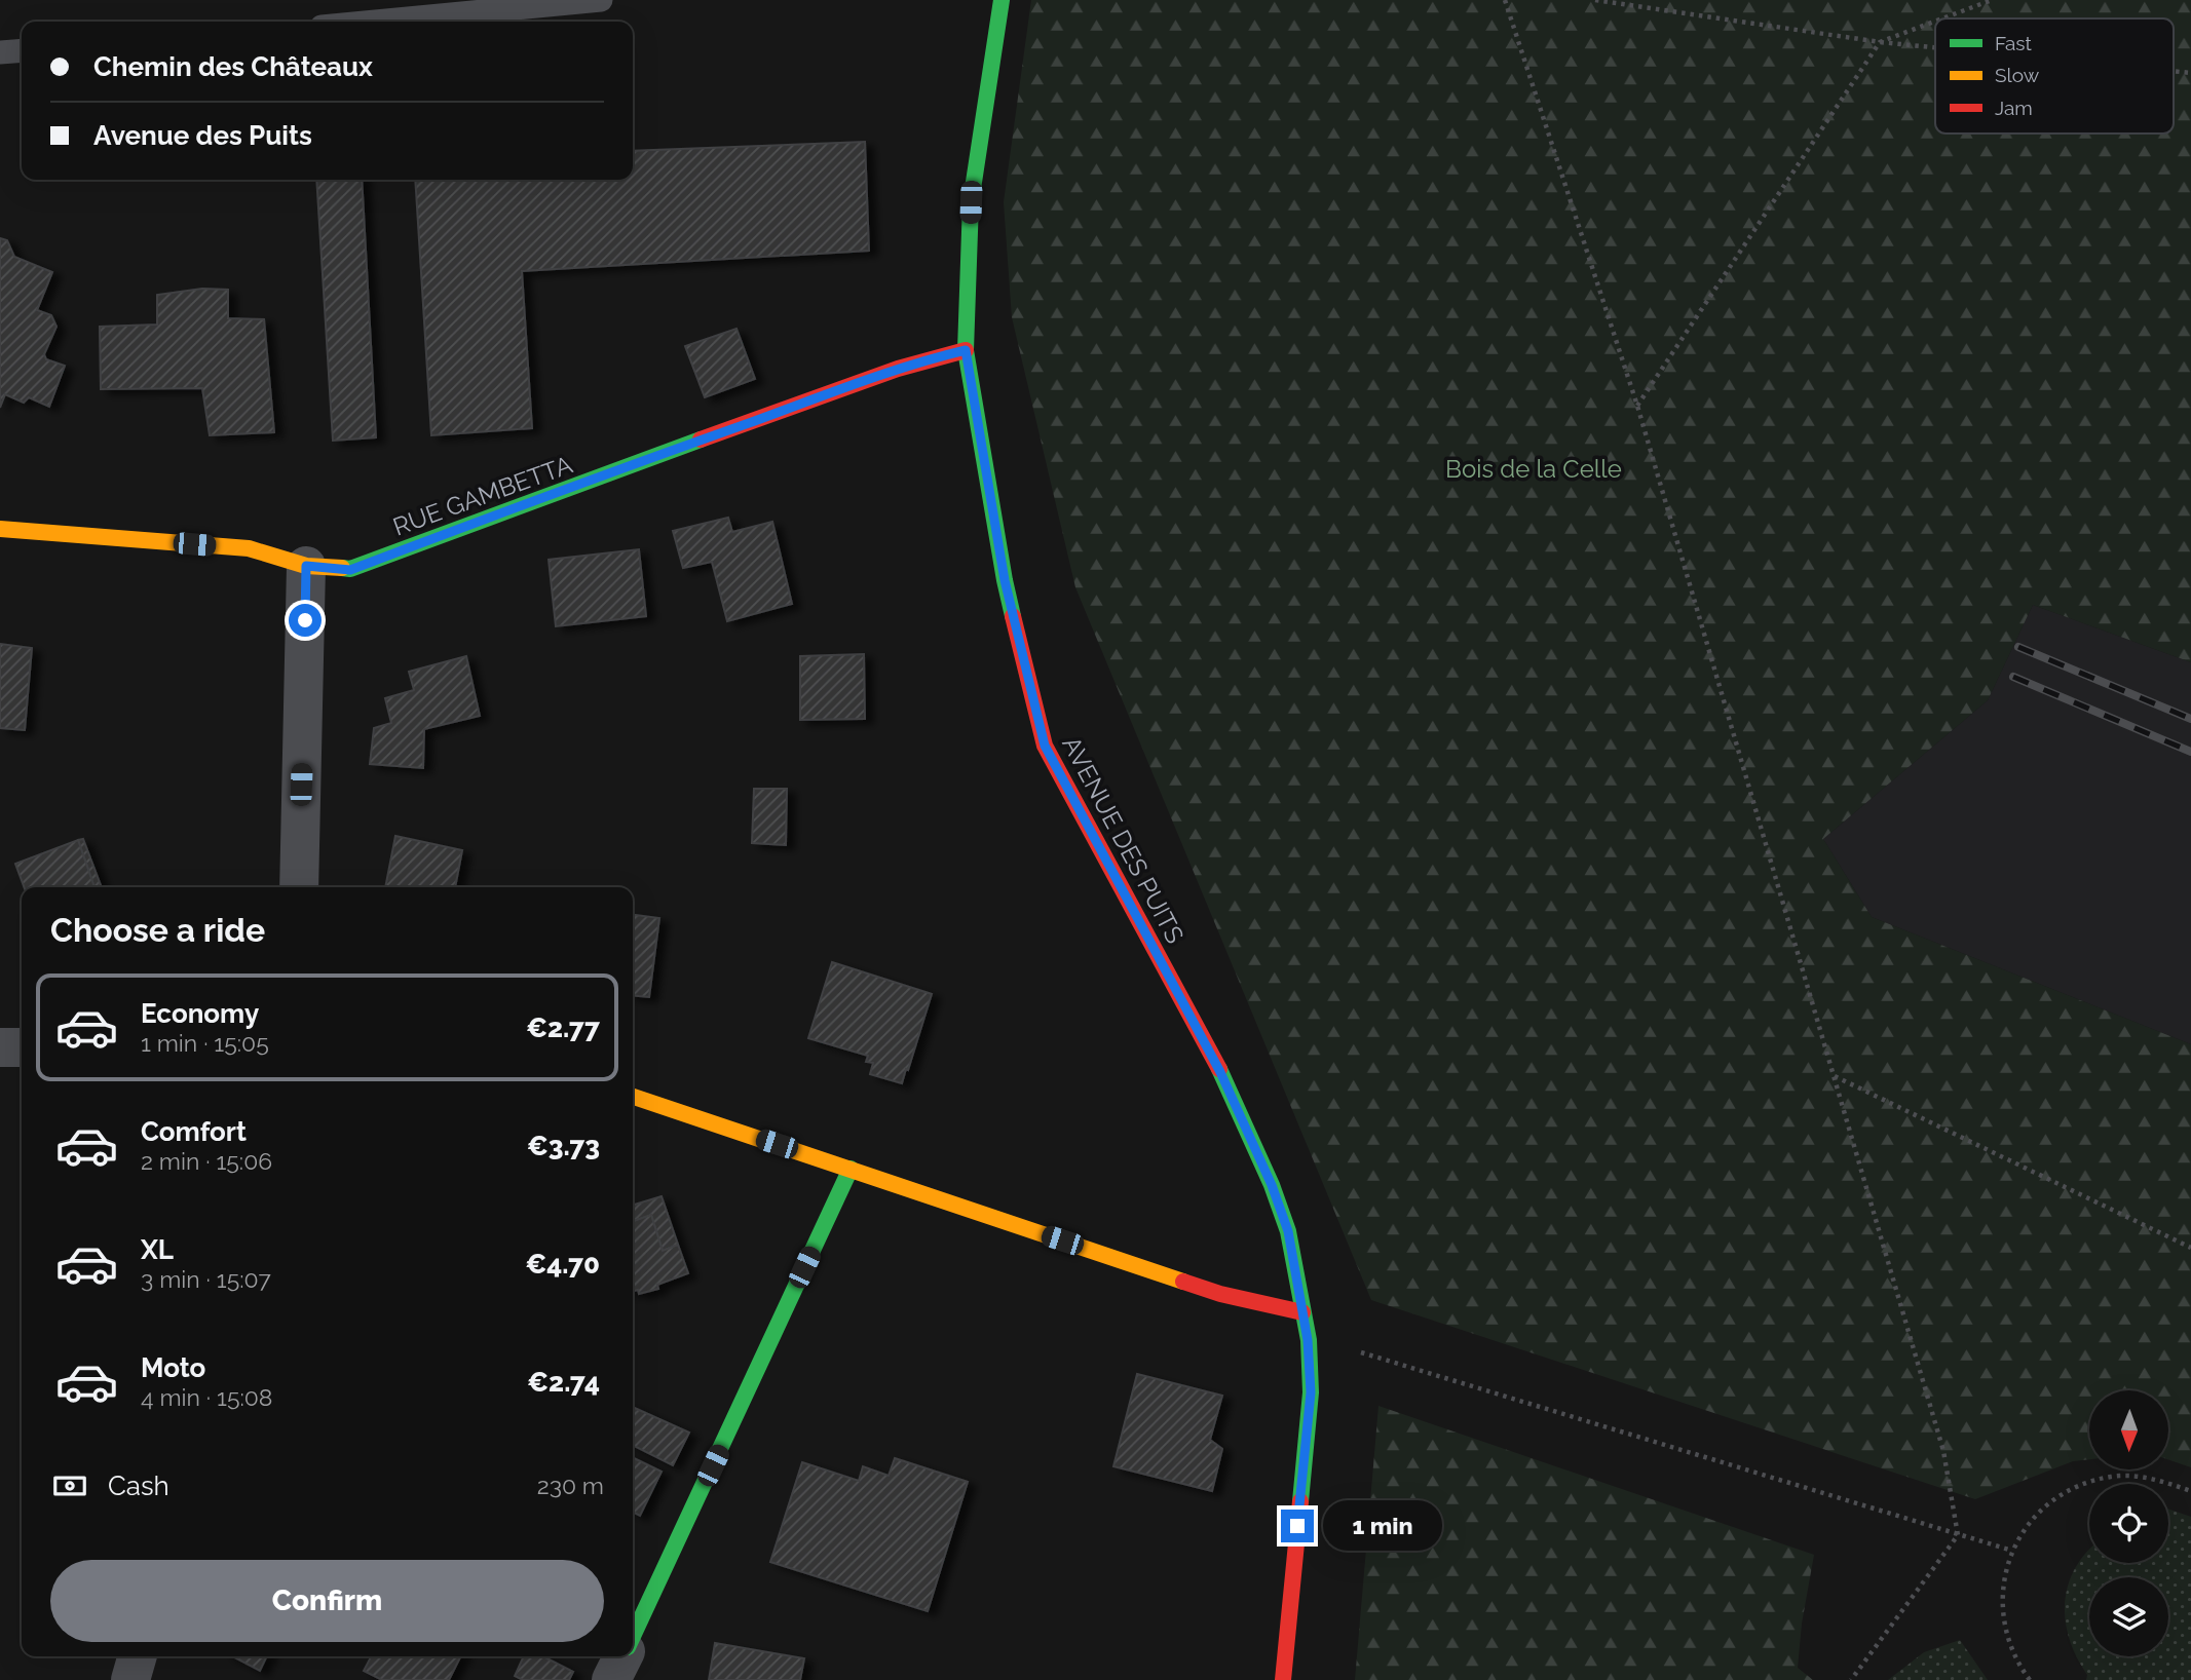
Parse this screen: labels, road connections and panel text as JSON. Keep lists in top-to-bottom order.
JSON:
{
  "streets": {
    "street": ["RUE GAMBETTA", "AVENUE DES PUITS"]
  },
  "crossings": [
    ["RUE GAMBETTA", "AVENUE DES PUITS"]
  ],
  "parks": ["Bois de la Celle"],
  "legend": ["Fast", "Slow", "Jam"],
  "north": "bottom",
  "page": {
    "banner": ["Chemin des Châteaux", "Avenue des Puits"],
    "heading": "Choose a ride",
    "list": [
      {
        "name": "Economy",
        "note": "1 min · 15:05",
        "value": "€2.77"
      },
      {
        "name": "Comfort",
        "note": "2 min · 15:06",
        "value": "€3.73"
      },
      {
        "name": "XL",
        "note": "3 min · 15:07",
        "value": "€4.70"
      },
      {
        "name": "Moto",
        "note": "4 min · 15:08",
        "value": "€2.74"
      }
    ],
    "pay": ["Cash", "230 m"],
    "bubble": "1 min",
    "buttons": "Confirm"
  }
}
